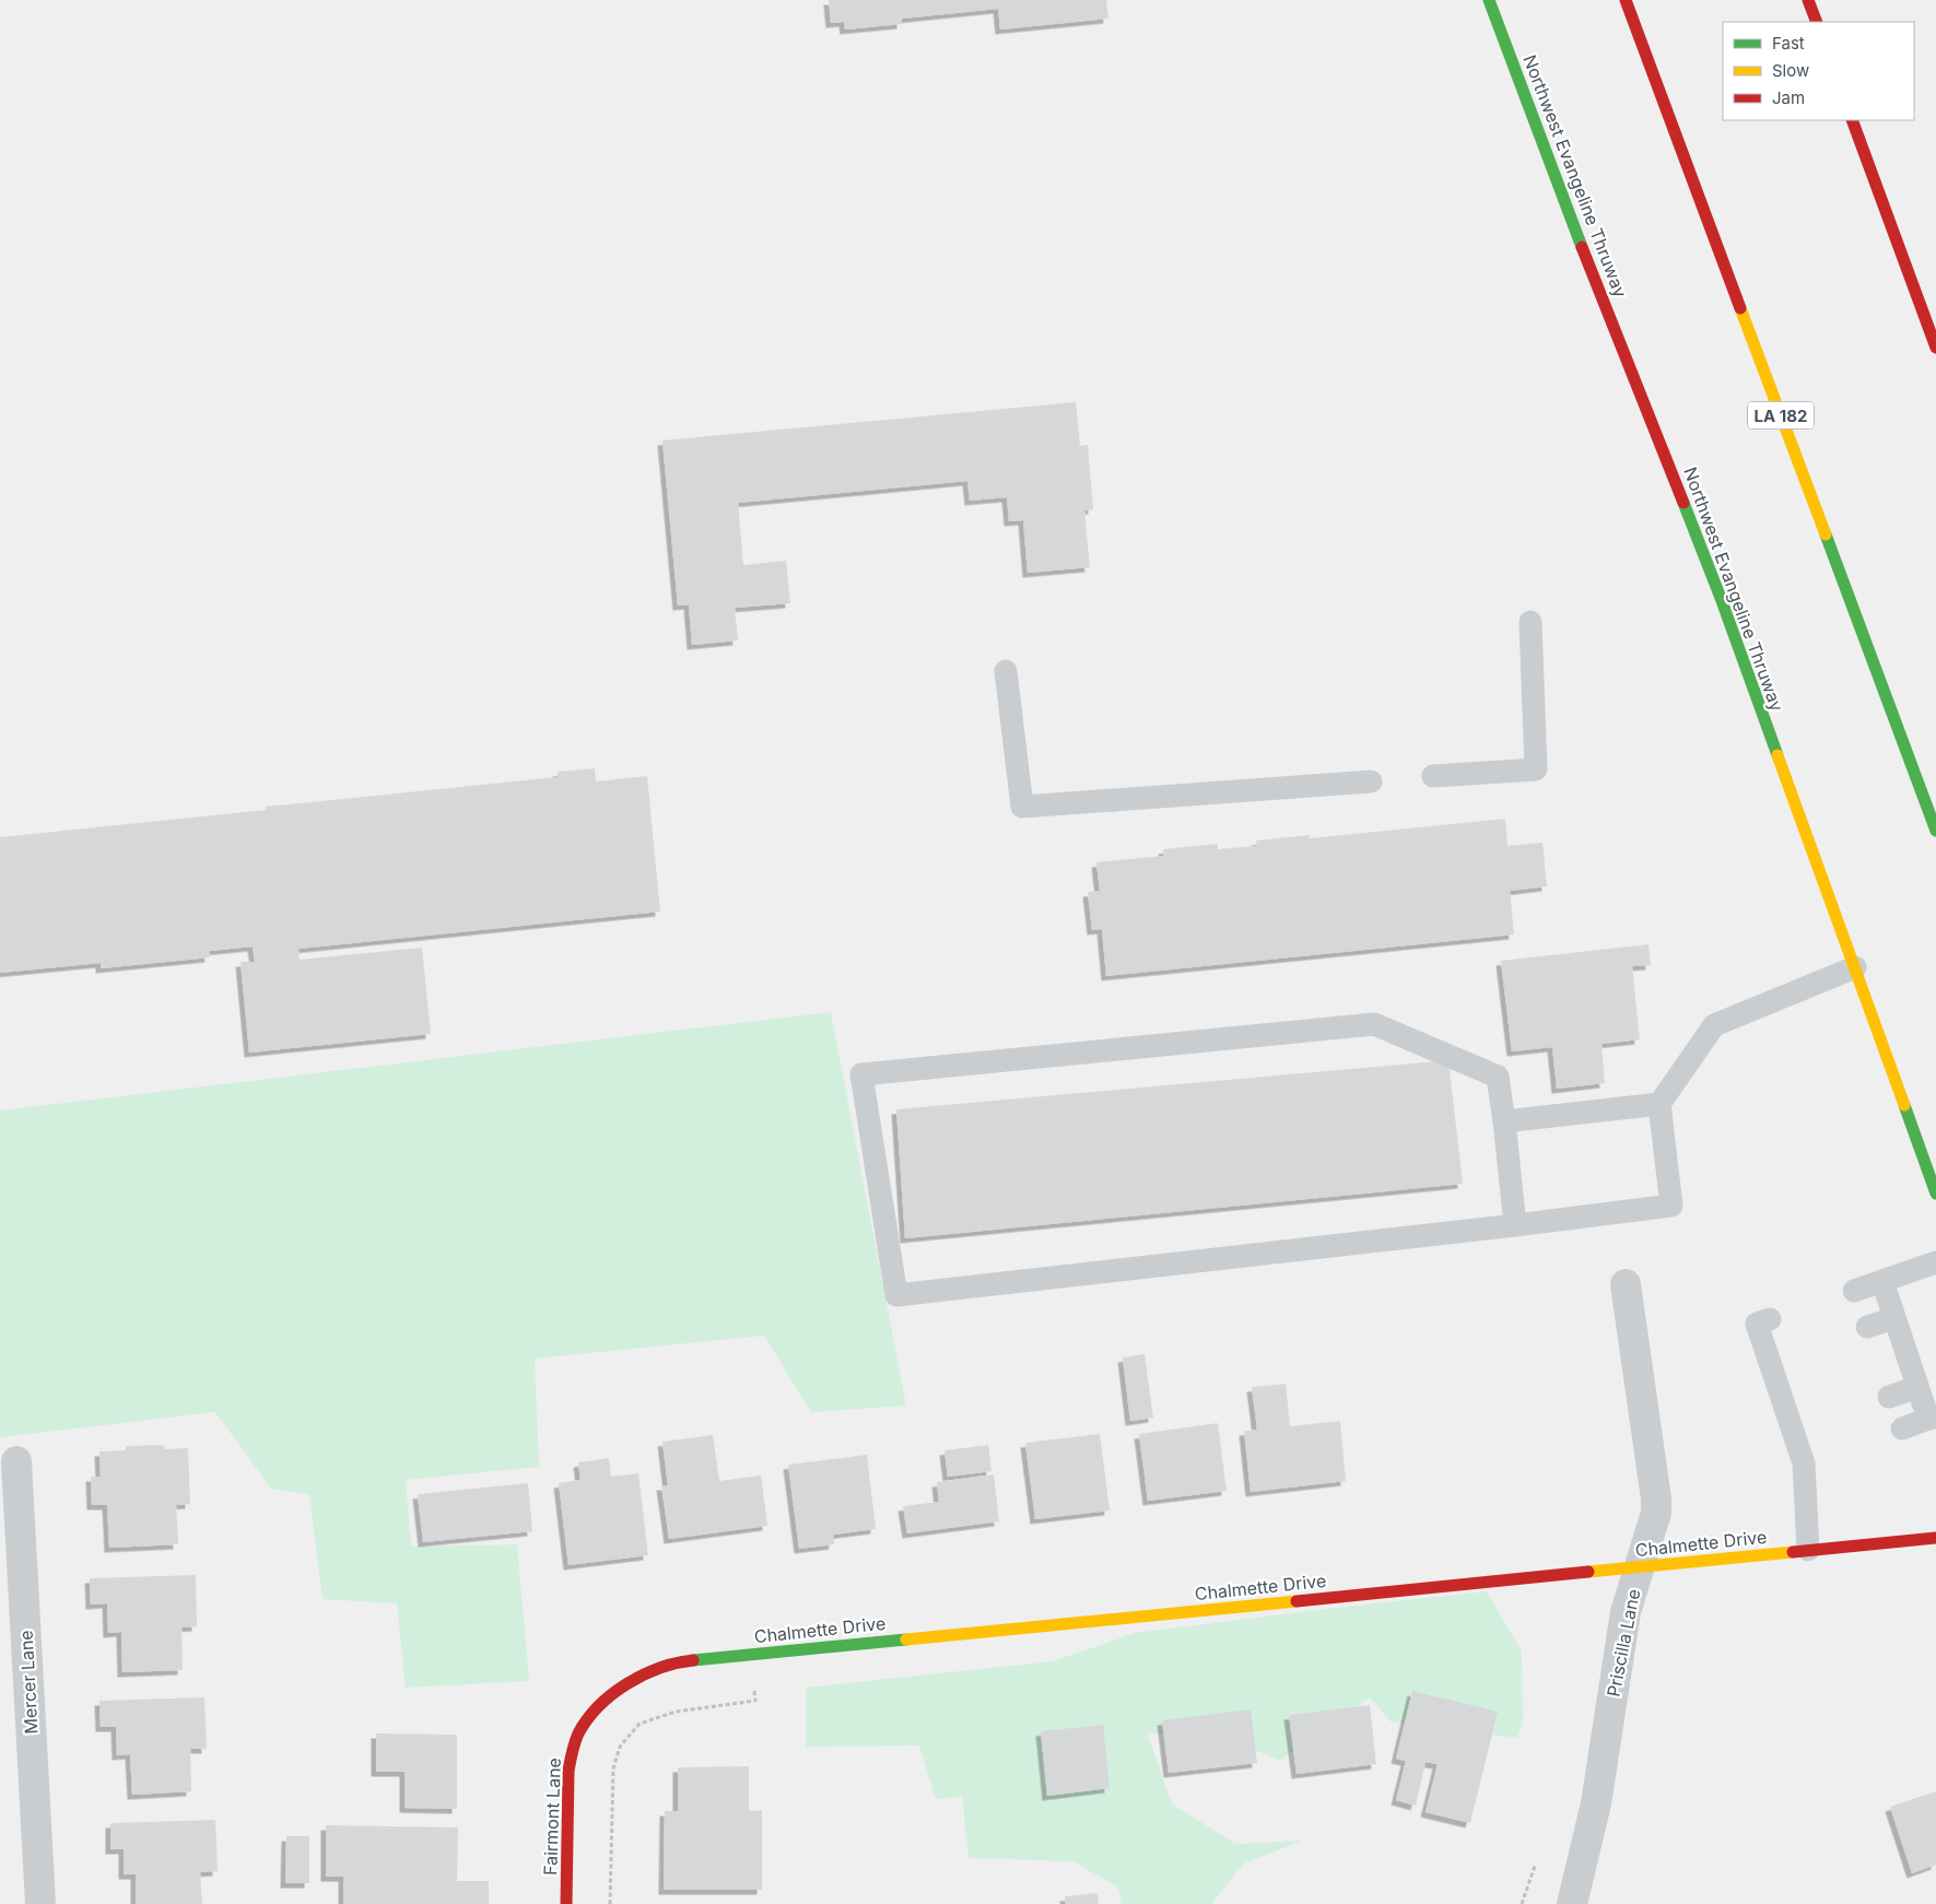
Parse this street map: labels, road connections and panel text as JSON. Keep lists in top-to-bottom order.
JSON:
{
  "streets": {
    "main road": [
      "Northwest Evangeline Thruway",
      "LA 182",
      "Chalmette Drive",
      "Fairmont Lane"
    ],
    "street": ["Priscilla Lane", "Mercer Lane"]
  },
  "crossings": [
    ["Chalmette Drive", "Priscilla Lane"],
    ["Chalmette Drive", "Fairmont Lane"]
  ],
  "legend": ["Fast", "Slow", "Jam"]
}
